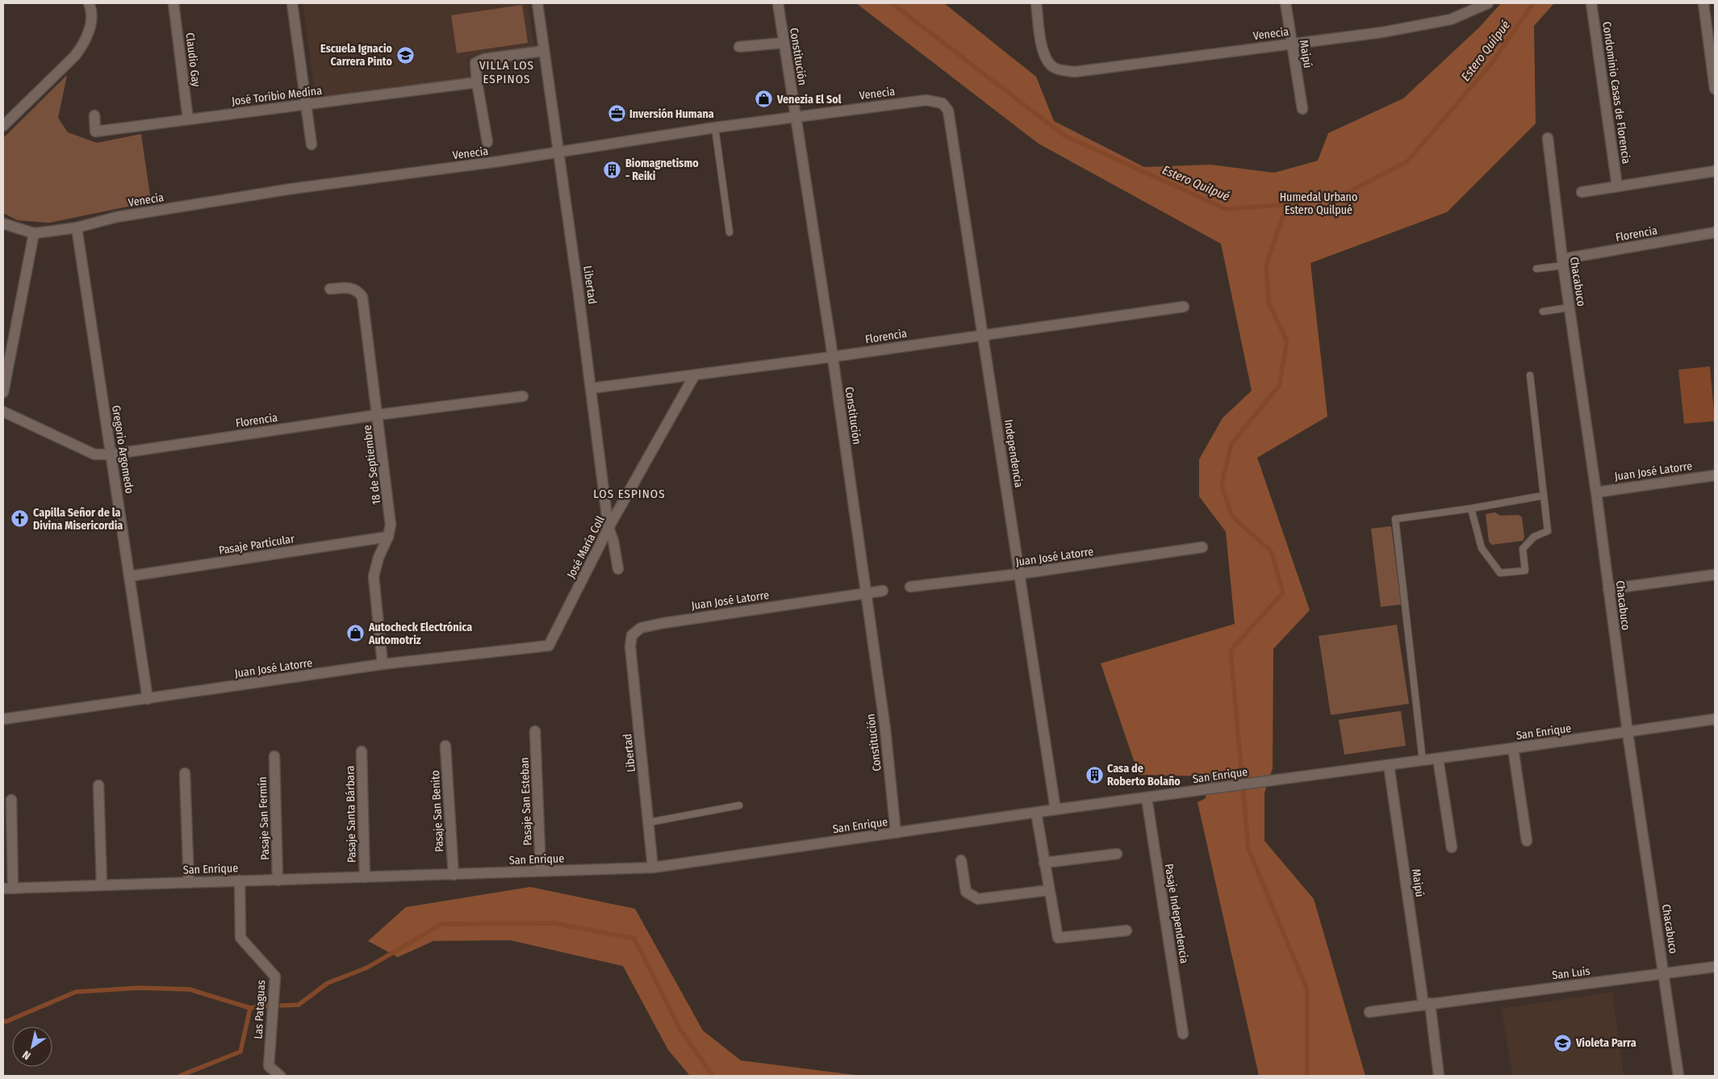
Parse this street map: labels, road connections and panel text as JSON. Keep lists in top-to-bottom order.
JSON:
{
  "streets": {
    "street": [
      "Venecia",
      "Maipú",
      "Constitución",
      "Claudio Gay",
      "Condominio Casas de Florencia",
      "José Toribio Medina",
      "Florencia",
      "Chacabuco",
      "Libertad",
      "Gregorio Argomedo",
      "Independencia",
      "18 de Septiembre",
      "Juan José Latorre",
      "Pasaje Particular",
      "José María Coll",
      "San Enrique",
      "Pasaje San Esteban",
      "Pasaje San Benito",
      "Pasaje Santa Bárbara",
      "Pasaje San Fermín",
      "Pasaje Independencia",
      "San Luis",
      "Las Pataguas"
    ]
  },
  "crossings": [
    ["Venecia", "Maipú"],
    ["Venecia", "Constitución"],
    ["Venecia", "Libertad"],
    ["Venecia", "Gregorio Argomedo"],
    ["Venecia", "Independencia"],
    ["Maipú", "San Enrique"],
    ["Maipú", "San Luis"],
    ["Constitución", "Florencia"],
    ["Constitución", "Juan José Latorre"],
    ["Constitución", "San Enrique"],
    ["Claudio Gay", "José Toribio Medina"],
    ["Florencia", "Chacabuco"],
    ["Florencia", "Libertad"],
    ["Florencia", "Gregorio Argomedo"],
    ["Florencia", "Independencia"],
    ["Florencia", "18 de Septiembre"],
    ["Florencia", "José María Coll"],
    ["Chacabuco", "Juan José Latorre"],
    ["Chacabuco", "San Enrique"],
    ["Chacabuco", "San Luis"],
    ["Libertad", "Juan José Latorre"],
    ["Libertad", "José María Coll"],
    ["Libertad", "San Enrique"],
    ["Gregorio Argomedo", "Juan José Latorre"],
    ["Gregorio Argomedo", "Pasaje Particular"],
    ["Independencia", "Juan José Latorre"],
    ["Independencia", "San Enrique"],
    ["18 de Septiembre", "Juan José Latorre"],
    ["18 de Septiembre", "Pasaje Particular"],
    ["Juan José Latorre", "José María Coll"],
    ["San Enrique", "Pasaje San Esteban"],
    ["San Enrique", "Pasaje San Benito"],
    ["San Enrique", "Pasaje Santa Bárbara"],
    ["San Enrique", "Pasaje San Fermín"],
    ["San Enrique", "Pasaje Independencia"],
    ["San Enrique", "Las Pataguas"]
  ],
  "districts": ["VILLA LOS ESPINOS", "LOS ESPINOS"],
  "water": ["Estero Quilpué"],
  "parks": ["Humedal Urbano Estero Quilpué"],
  "places": {
    "school or university": ["Escuela Ignacio Carrera Pinto", "Violeta Parra"],
    "shop": ["Venezia El Sol", "Autocheck Electrónica Automotriz"],
    "office": ["Inversión Humana"],
    "building": ["Biomagnetismo - Reiki", "Casa de Roberto Bolaño"],
    "church": ["Capilla Señor de la Divina Misericordia"]
  },
  "north": "bottom left"
}
